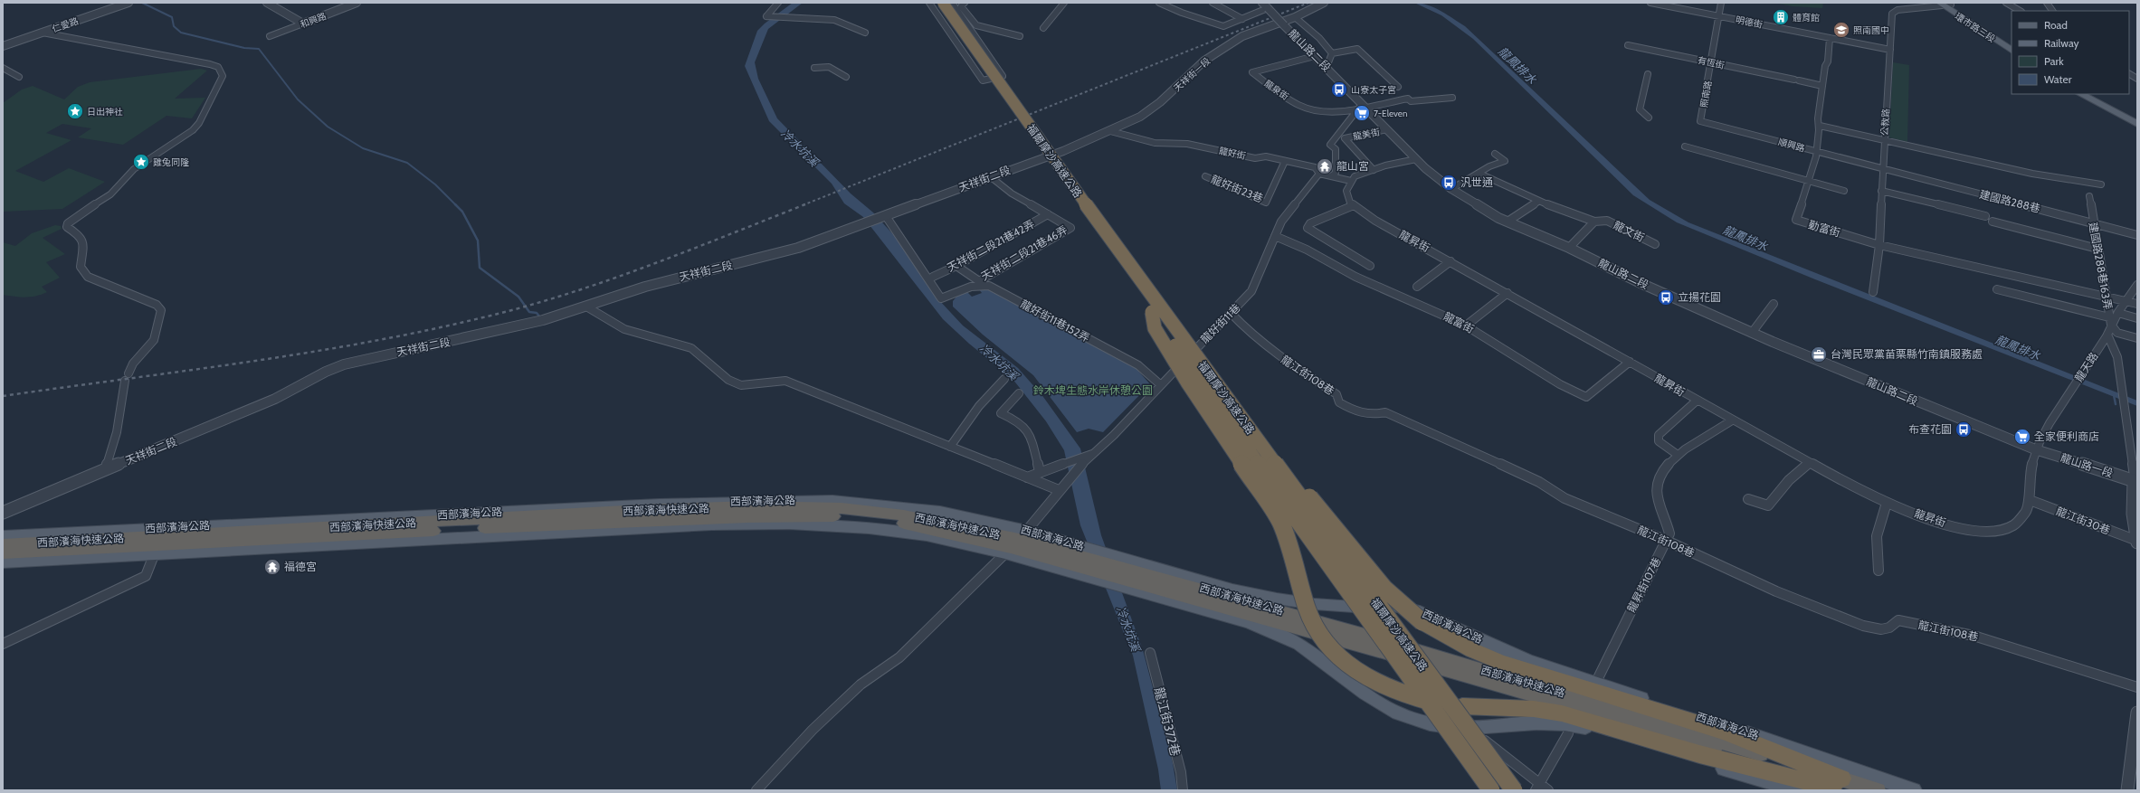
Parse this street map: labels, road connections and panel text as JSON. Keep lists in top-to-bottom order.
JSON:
{
  "streets": {
    "highway": ["福爾摩沙高速公路", "西部濱海快速公路"],
    "main road": ["環市路三段", "西部濱海公路"],
    "street": [
      "和興路",
      "明德街",
      "仁愛路",
      "龍山路二段",
      "有恆街",
      "天祥街一段",
      "龍泉街",
      "照南路",
      "公教路",
      "龍美街",
      "順興路",
      "龍好街",
      "天祥街二段",
      "龍好街23巷",
      "建國路288巷",
      "勤富街",
      "龍文街",
      "龍昇街",
      "天祥街二段21巷42弄",
      "天祥街二段21巷46弄",
      "建國路288巷163弄",
      "龍好街11巷152弄",
      "龍富街",
      "龍好街11巷",
      "龍天路",
      "龍江街108巷",
      "龍山路一段",
      "龍江街30巷",
      "龍昇街107巷",
      "龍江街372巷"
    ]
  },
  "crossings": [
    ["明德街", "照南路"],
    ["明德街", "公教路"],
    ["明德街", "勤富街"],
    ["環市路三段", "公教路"],
    ["龍山路二段", "龍泉街"],
    ["龍山路二段", "龍美街"],
    ["龍山路二段", "龍昇街"],
    ["龍山路二段", "龍天路"],
    ["龍山路二段", "龍山路一段"],
    ["有恆街", "照南路"],
    ["有恆街", "勤富街"],
    ["天祥街一段", "龍好街"],
    ["天祥街一段", "天祥街二段"],
    ["照南路", "順興路"],
    ["公教路", "順興路"],
    ["公教路", "建國路288巷"],
    ["公教路", "勤富街"],
    ["順興路", "建國路288巷"],
    ["順興路", "勤富街"],
    ["龍好街", "龍好街23巷"],
    ["龍好街", "龍好街11巷"],
    ["天祥街二段", "龍好街11巷152弄"],
    ["建國路288巷", "建國路288巷163弄"],
    ["龍昇街", "龍富街"],
    ["龍昇街", "龍天路"],
    ["龍昇街", "龍山路一段"],
    ["龍昇街", "龍江街30巷"],
    ["龍昇街", "龍昇街107巷"],
    ["天祥街二段21巷42弄", "天祥街二段21巷46弄"],
    ["建國路288巷163弄", "龍天路"],
    ["龍好街11巷152弄", "龍好街11巷"],
    ["龍富街", "龍好街11巷"],
    ["龍好街11巷", "龍江街108巷"],
    ["龍好街11巷", "西部濱海公路"],
    ["龍好街11巷", "西部濱海快速公路"],
    ["龍天路", "龍山路一段"],
    ["龍江街108巷", "龍昇街107巷"],
    ["西部濱海公路", "西部濱海快速公路"]
  ],
  "water": ["龍鳳排水", "冷水坑溪"],
  "parks": ["鈴木埤生態水岸休憩公園"],
  "places": {
    "building": ["體育館"],
    "school or university": ["照南國中"],
    "bus stop": [
      "山寮太子宮",
      "汎世通",
      "立揚花園",
      "布查花園"
    ],
    "place": ["日出神社", "雞兔同隆"],
    "supermarket": ["7-Eleven", "全家便利商店"],
    "temple": ["龍山宮", "福德宮"],
    "office": ["台灣民眾黨苗栗縣竹南鎮服務處"]
  },
  "legend": [
    "Road",
    "Railway",
    "Park",
    "Water"
  ]
}
